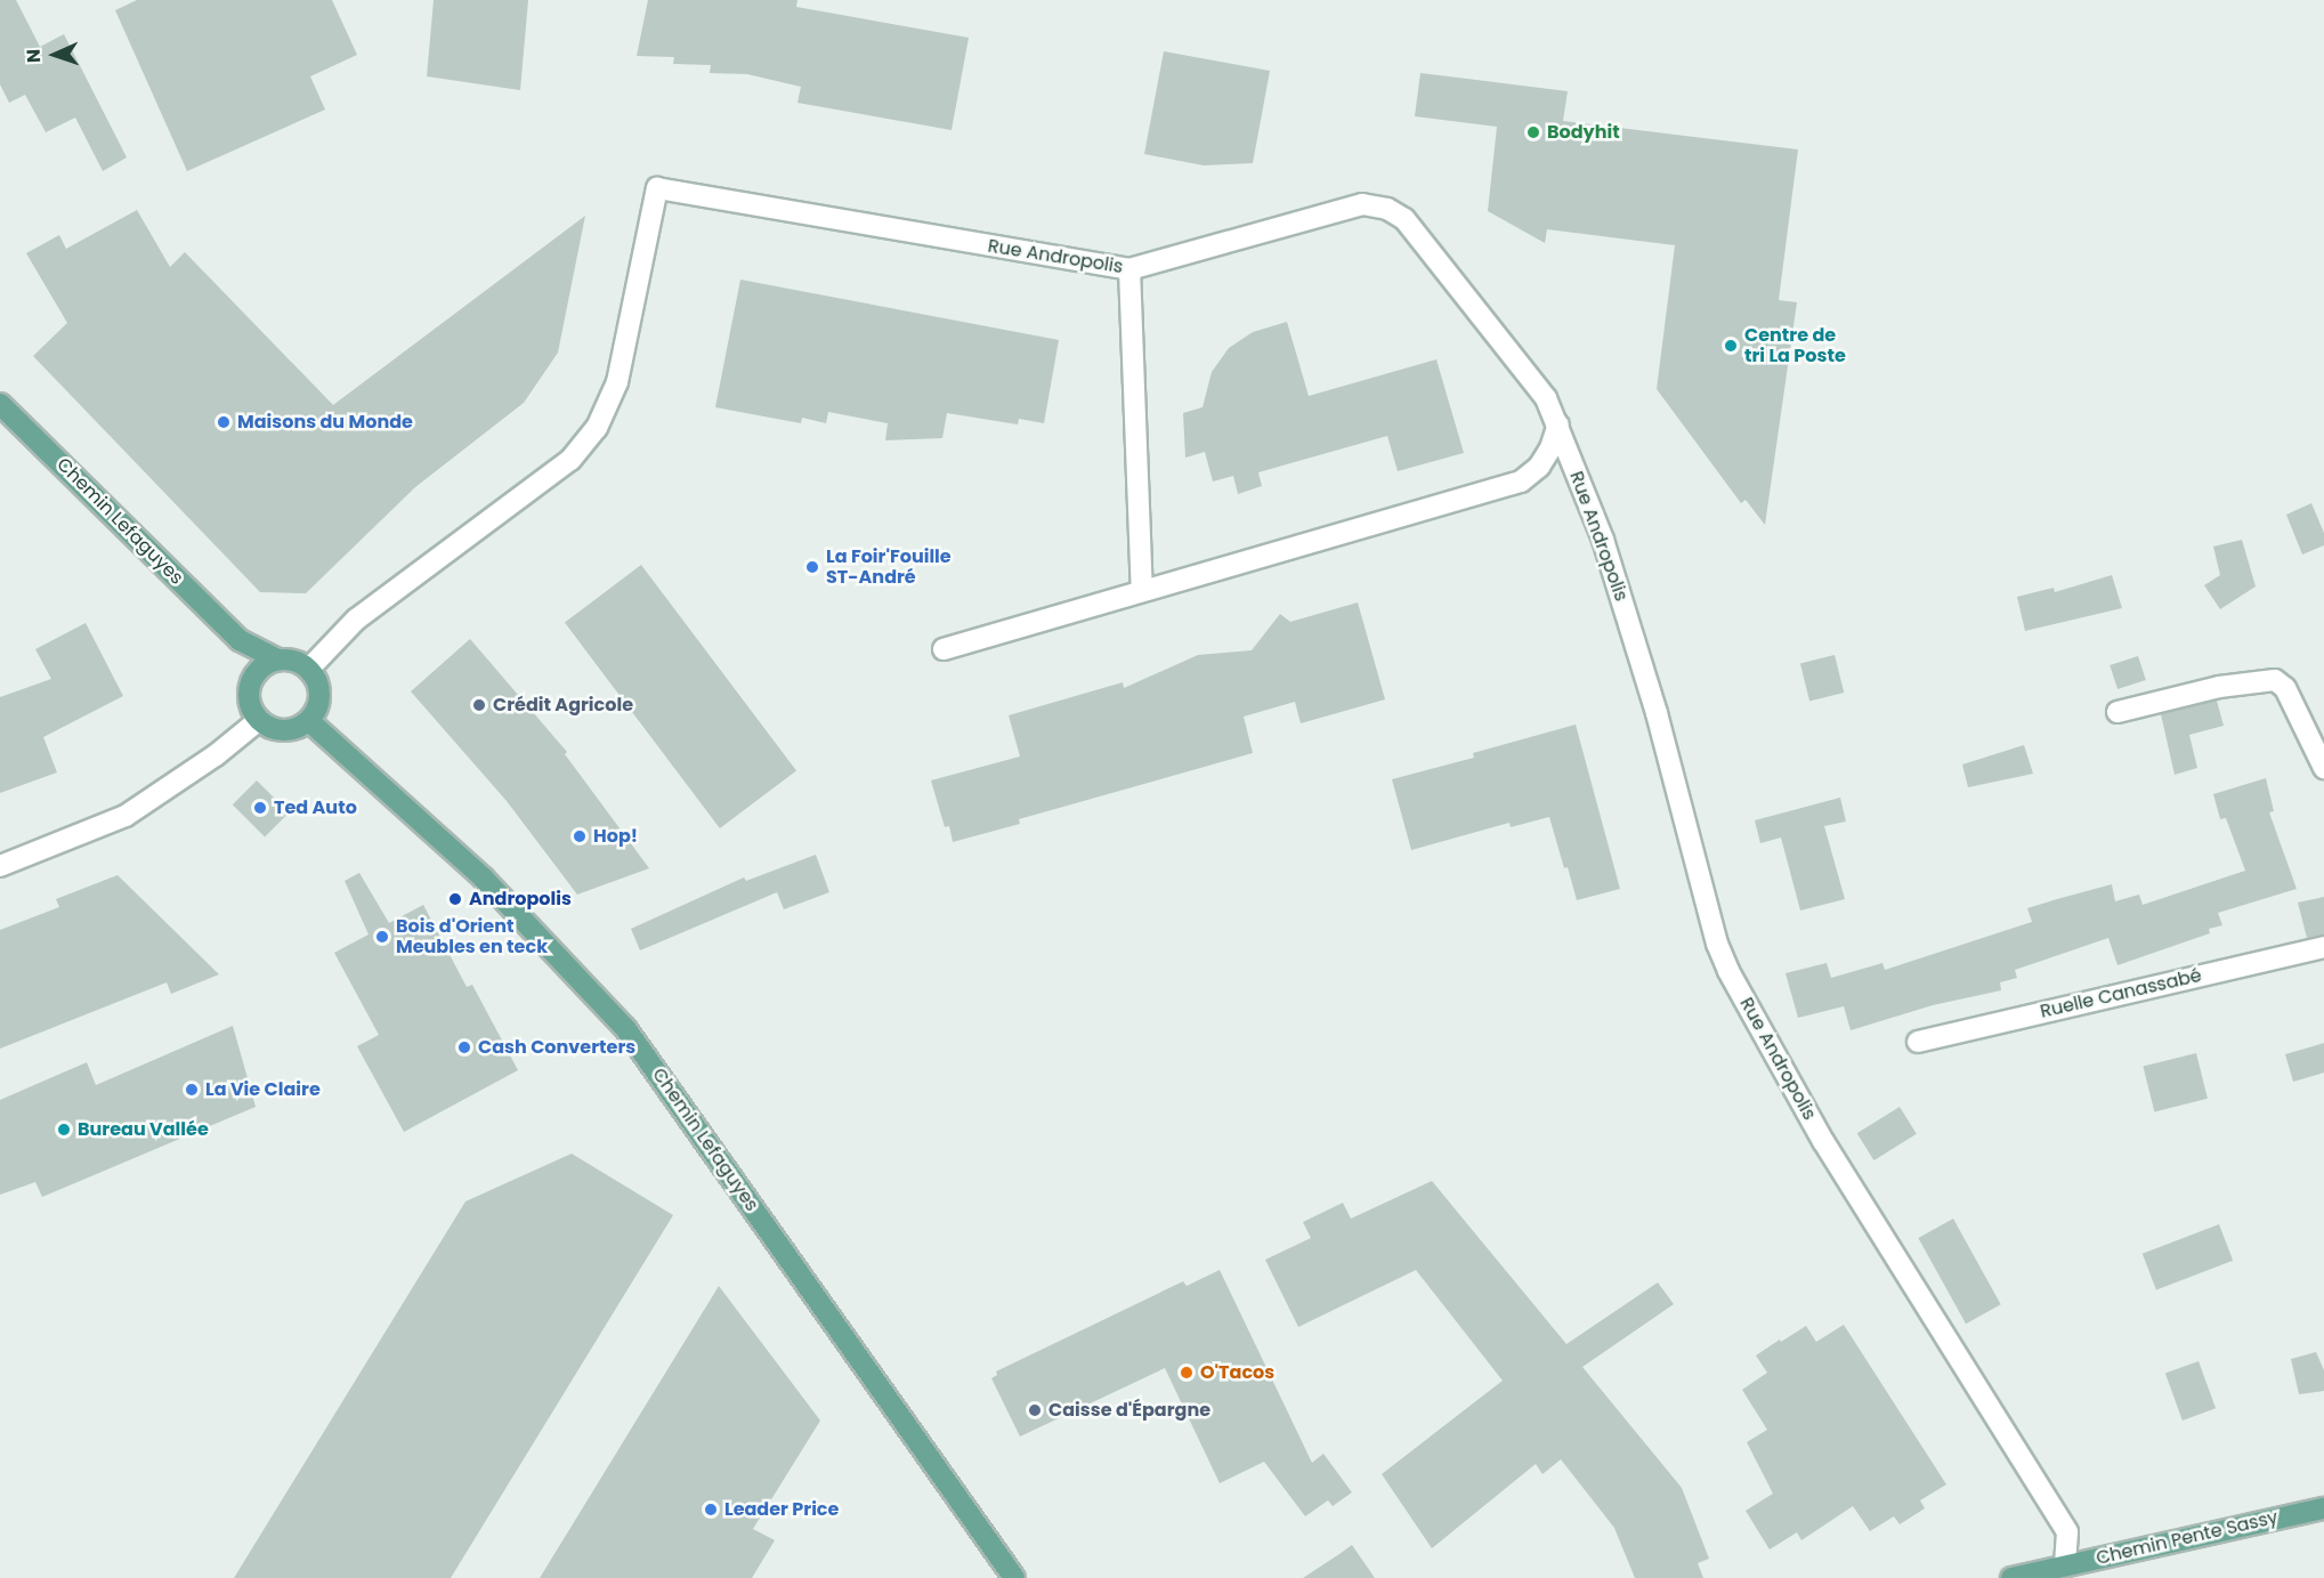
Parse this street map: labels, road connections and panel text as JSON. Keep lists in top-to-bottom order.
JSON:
{
  "streets": {
    "main road": ["Chemin Lefaguyes", "Chemin Pente Sassy"],
    "street": ["Rue Andropolis", "Ruelle Canassabé"]
  },
  "crossings": [
    ["Rue Andropolis", "Chemin Lefaguyes"],
    ["Rue Andropolis", "Chemin Pente Sassy"]
  ],
  "places": [
    "Bodyhit",
    "Centre de tri La Poste",
    "Maisons du Monde",
    "La Foir'Fouille ST-André",
    "Crédit Agricole",
    "Ted Auto",
    "Hop!",
    "Andropolis",
    "Bois d'Orient Meubles en teck",
    "Cash Converters",
    "La Vie Claire",
    "Bureau Vallée",
    "O'Tacos",
    "Caisse d'Épargne",
    "Leader Price"
  ],
  "north": "left"
}
